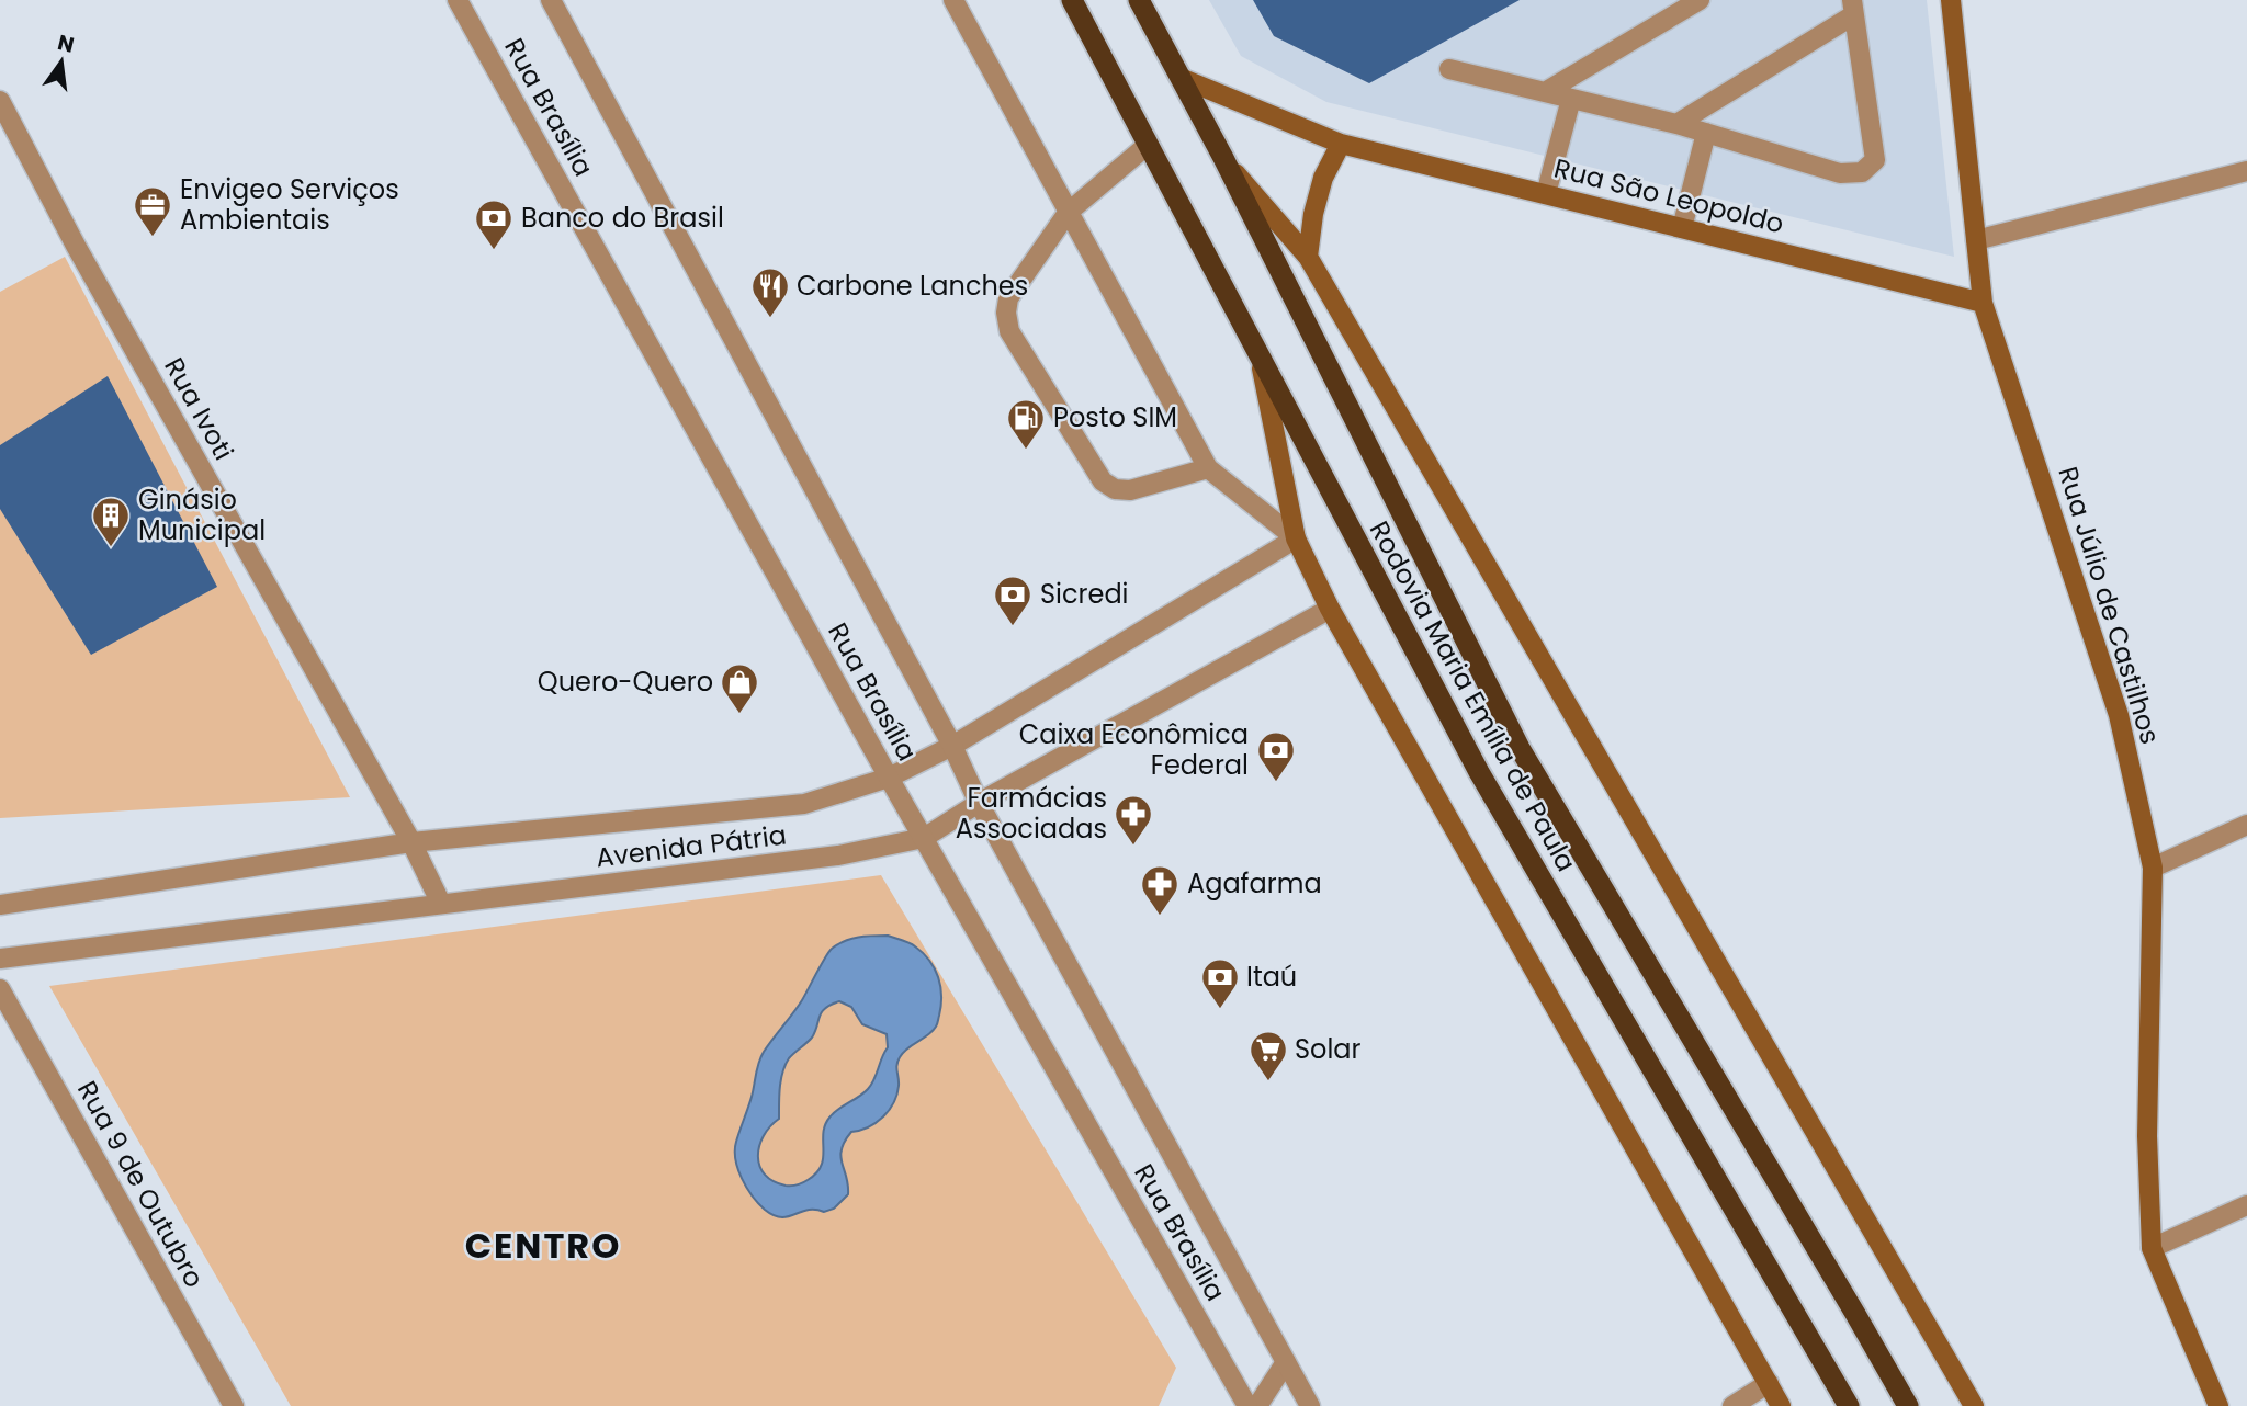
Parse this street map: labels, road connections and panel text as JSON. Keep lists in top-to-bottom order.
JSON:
{
  "streets": {
    "highway": ["Rodovia Maria Emília de Paula"],
    "main road": ["Rua São Leopoldo", "Rua Júlio de Castilhos"],
    "street": [
      "Rua Brasília",
      "Rua Ivoti",
      "Avenida Pátria",
      "Rua 9 de Outubro"
    ]
  },
  "crossings": [
    ["Rua Brasília", "Avenida Pátria"],
    ["Rua São Leopoldo", "Rua Júlio de Castilhos"],
    ["Rua São Leopoldo", "Rodovia Maria Emília de Paula"],
    ["Rua Ivoti", "Avenida Pátria"]
  ],
  "districts": ["CENTRO"],
  "places": {
    "office": ["Envigeo Serviços Ambientais"],
    "bank": [
      "Banco do Brasil",
      "Sicredi",
      "Caixa Econômica Federal",
      "Itaú"
    ],
    "restaurant": ["Carbone Lanches"],
    "fuel station": ["Posto SIM"],
    "building": ["Ginásio Municipal"],
    "shop": ["Quero-Quero"],
    "pharmacy": ["Farmácias Associadas", "Agafarma"],
    "supermarket": ["Solar"]
  },
  "north": "top"
}
